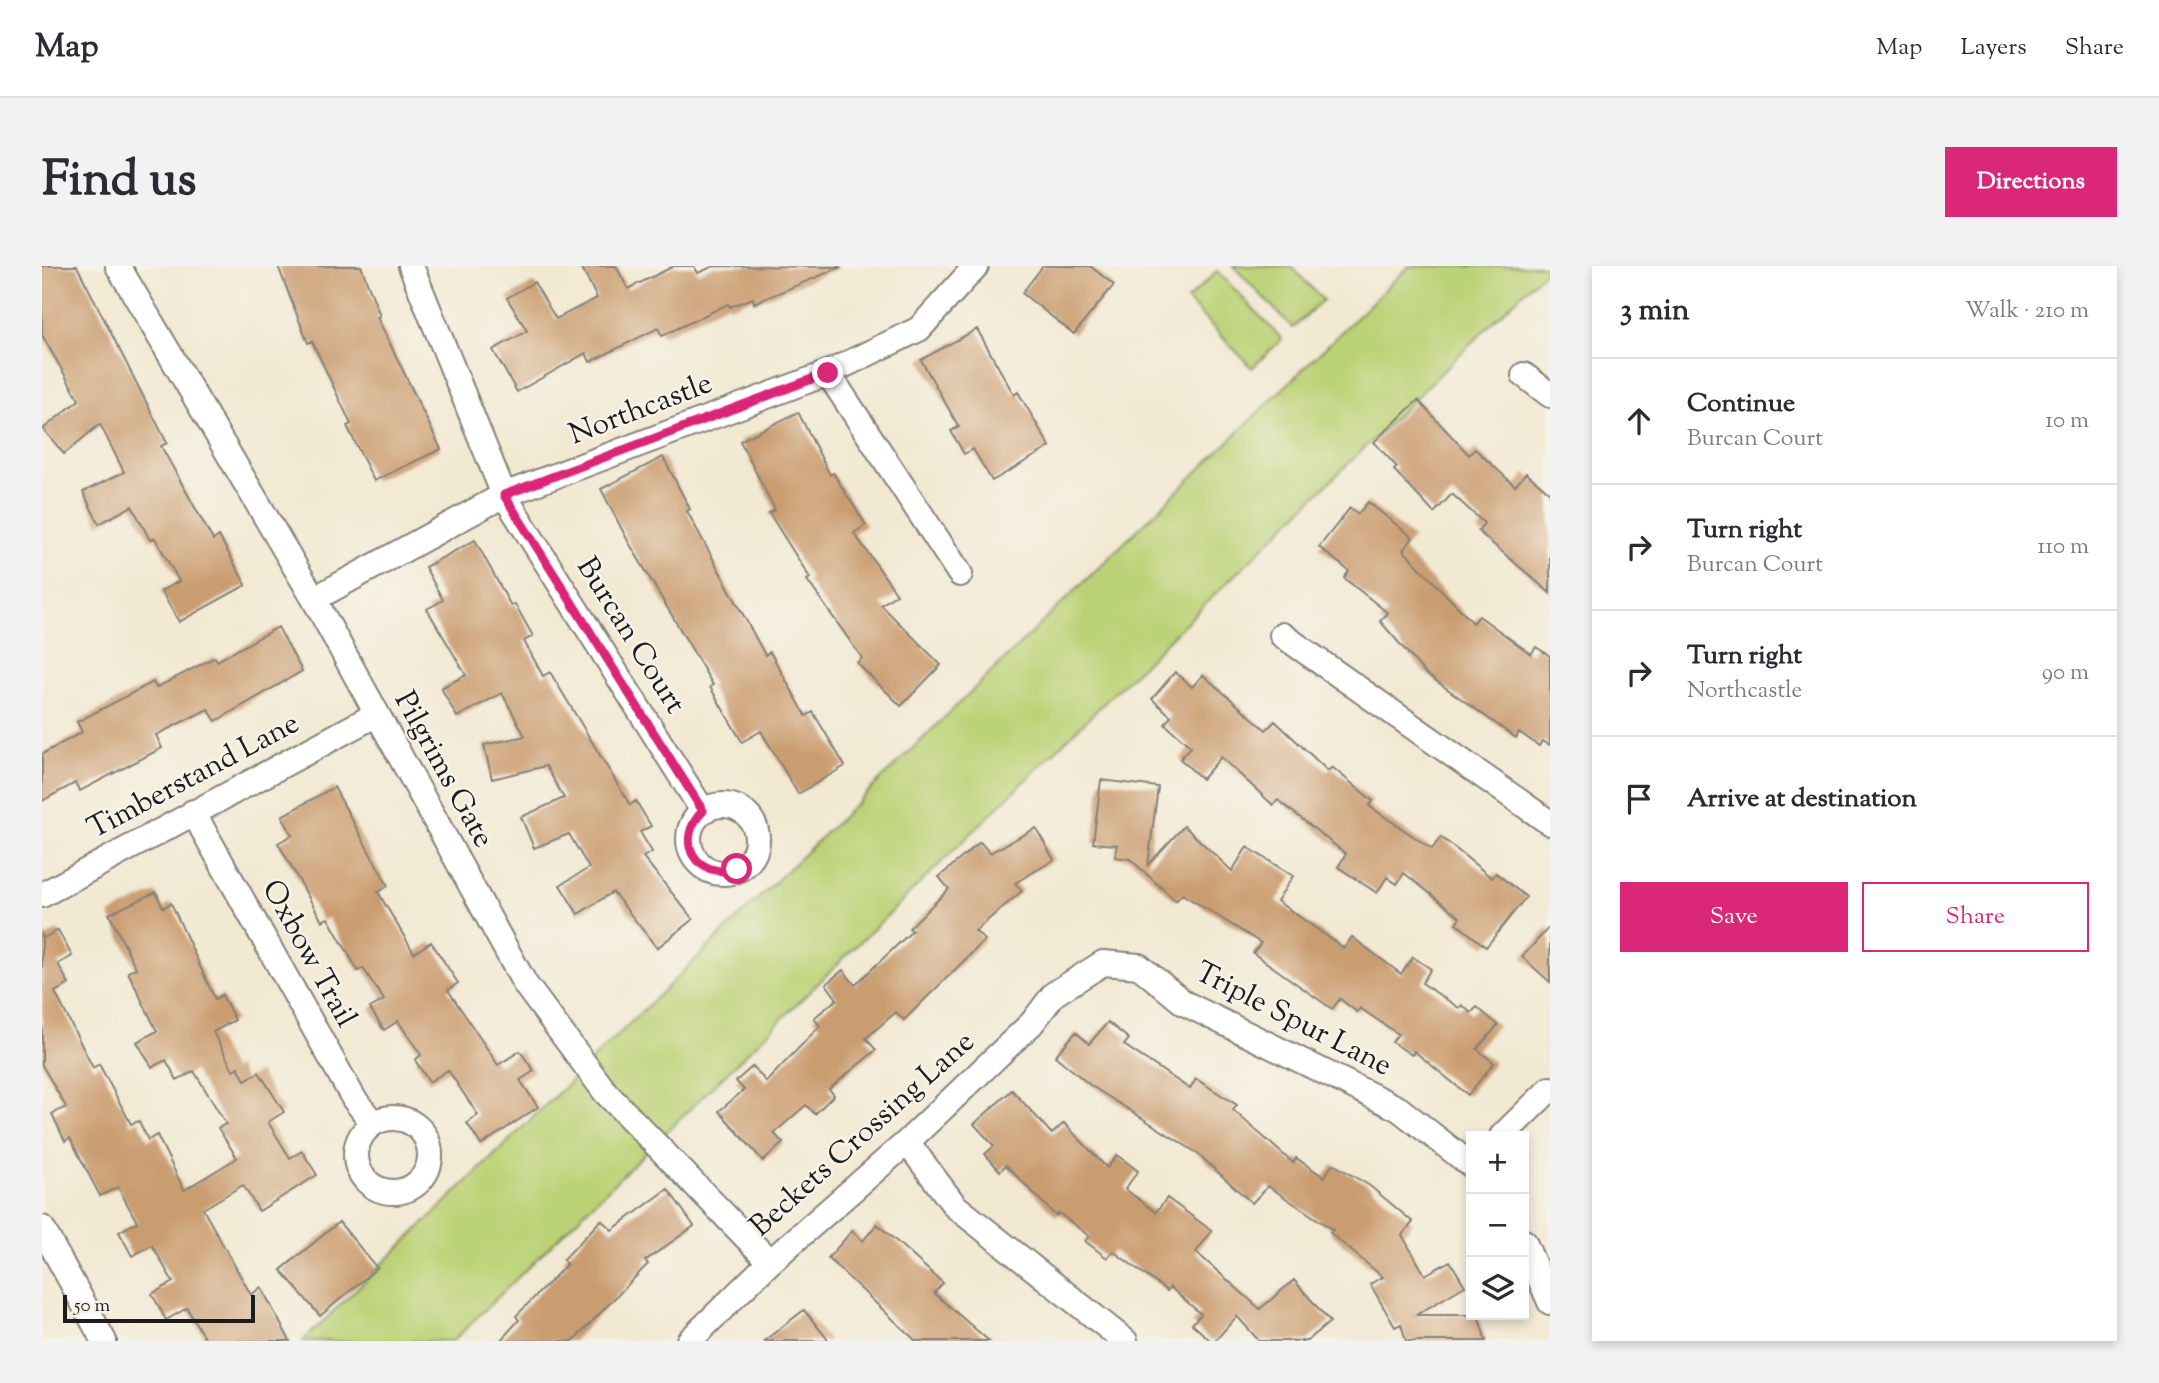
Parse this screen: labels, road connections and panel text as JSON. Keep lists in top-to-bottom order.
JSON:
{
  "streets": {
    "street": [
      "Northcastle",
      "Burcan Court",
      "Pilgrims Gate",
      "Timberstand Lane",
      "Oxbow Trail",
      "Triple Spur Lane",
      "Beckets Crossing Lane"
    ]
  },
  "crossings": [
    ["Northcastle", "Burcan Court"],
    ["Northcastle", "Pilgrims Gate"],
    ["Pilgrims Gate", "Timberstand Lane"],
    ["Pilgrims Gate", "Beckets Crossing Lane"],
    ["Timberstand Lane", "Oxbow Trail"],
    ["Triple Spur Lane", "Beckets Crossing Lane"]
  ],
  "scale_bar": "50 m",
  "page": {
    "header": "Map",
    "nav": ["Map", "Layers", "Share"],
    "title": "Find us",
    "buttons": [
      "Directions",
      ["Save", "Share"]
    ],
    "heading": ["3 min", "Walk · 210 m"],
    "list": [
      ["Continue", "Burcan Court", "10 m"],
      ["Turn right", "Burcan Court", "110 m"],
      ["Turn right", "Northcastle", "90 m"],
      "Arrive at destination"
    ],
    "map_buttons": ["+", "−"],
    "scale": "50 m"
  }
}
